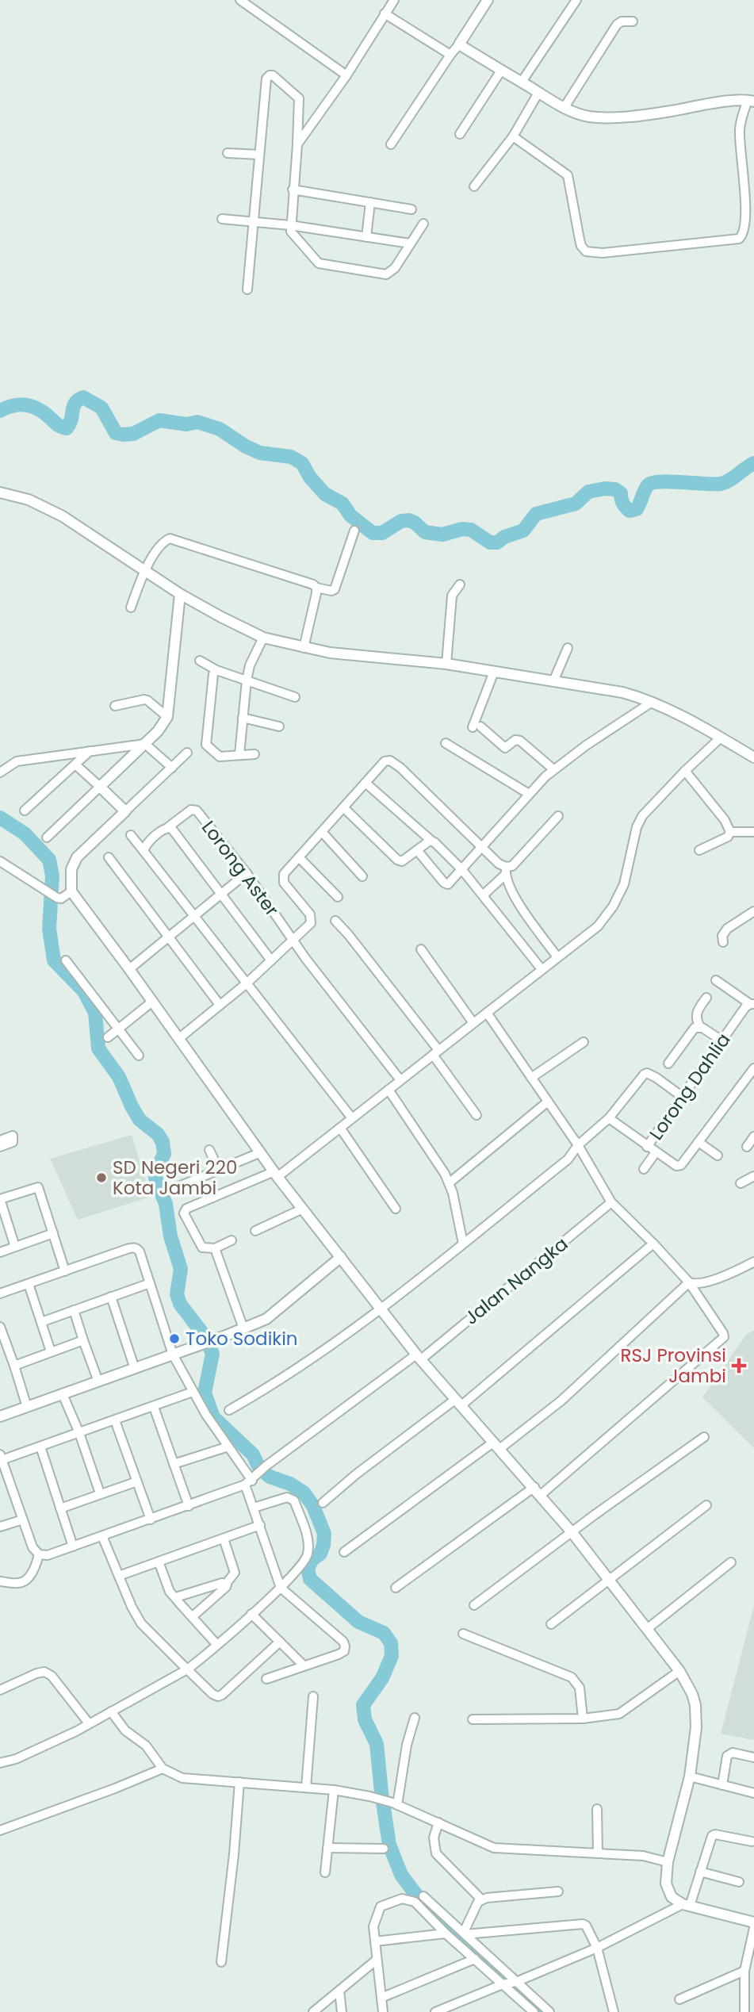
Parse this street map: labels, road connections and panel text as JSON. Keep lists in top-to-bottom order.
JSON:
{
  "streets": {
    "street": ["Lorong Aster", "Lorong Dahlia", "Jalan Nangka"]
  },
  "places": {
    "other": ["SD Negeri 220 Kota Jambi", "Toko Sodikin"],
    "health": ["RSJ Provinsi Jambi"]
  }
}
